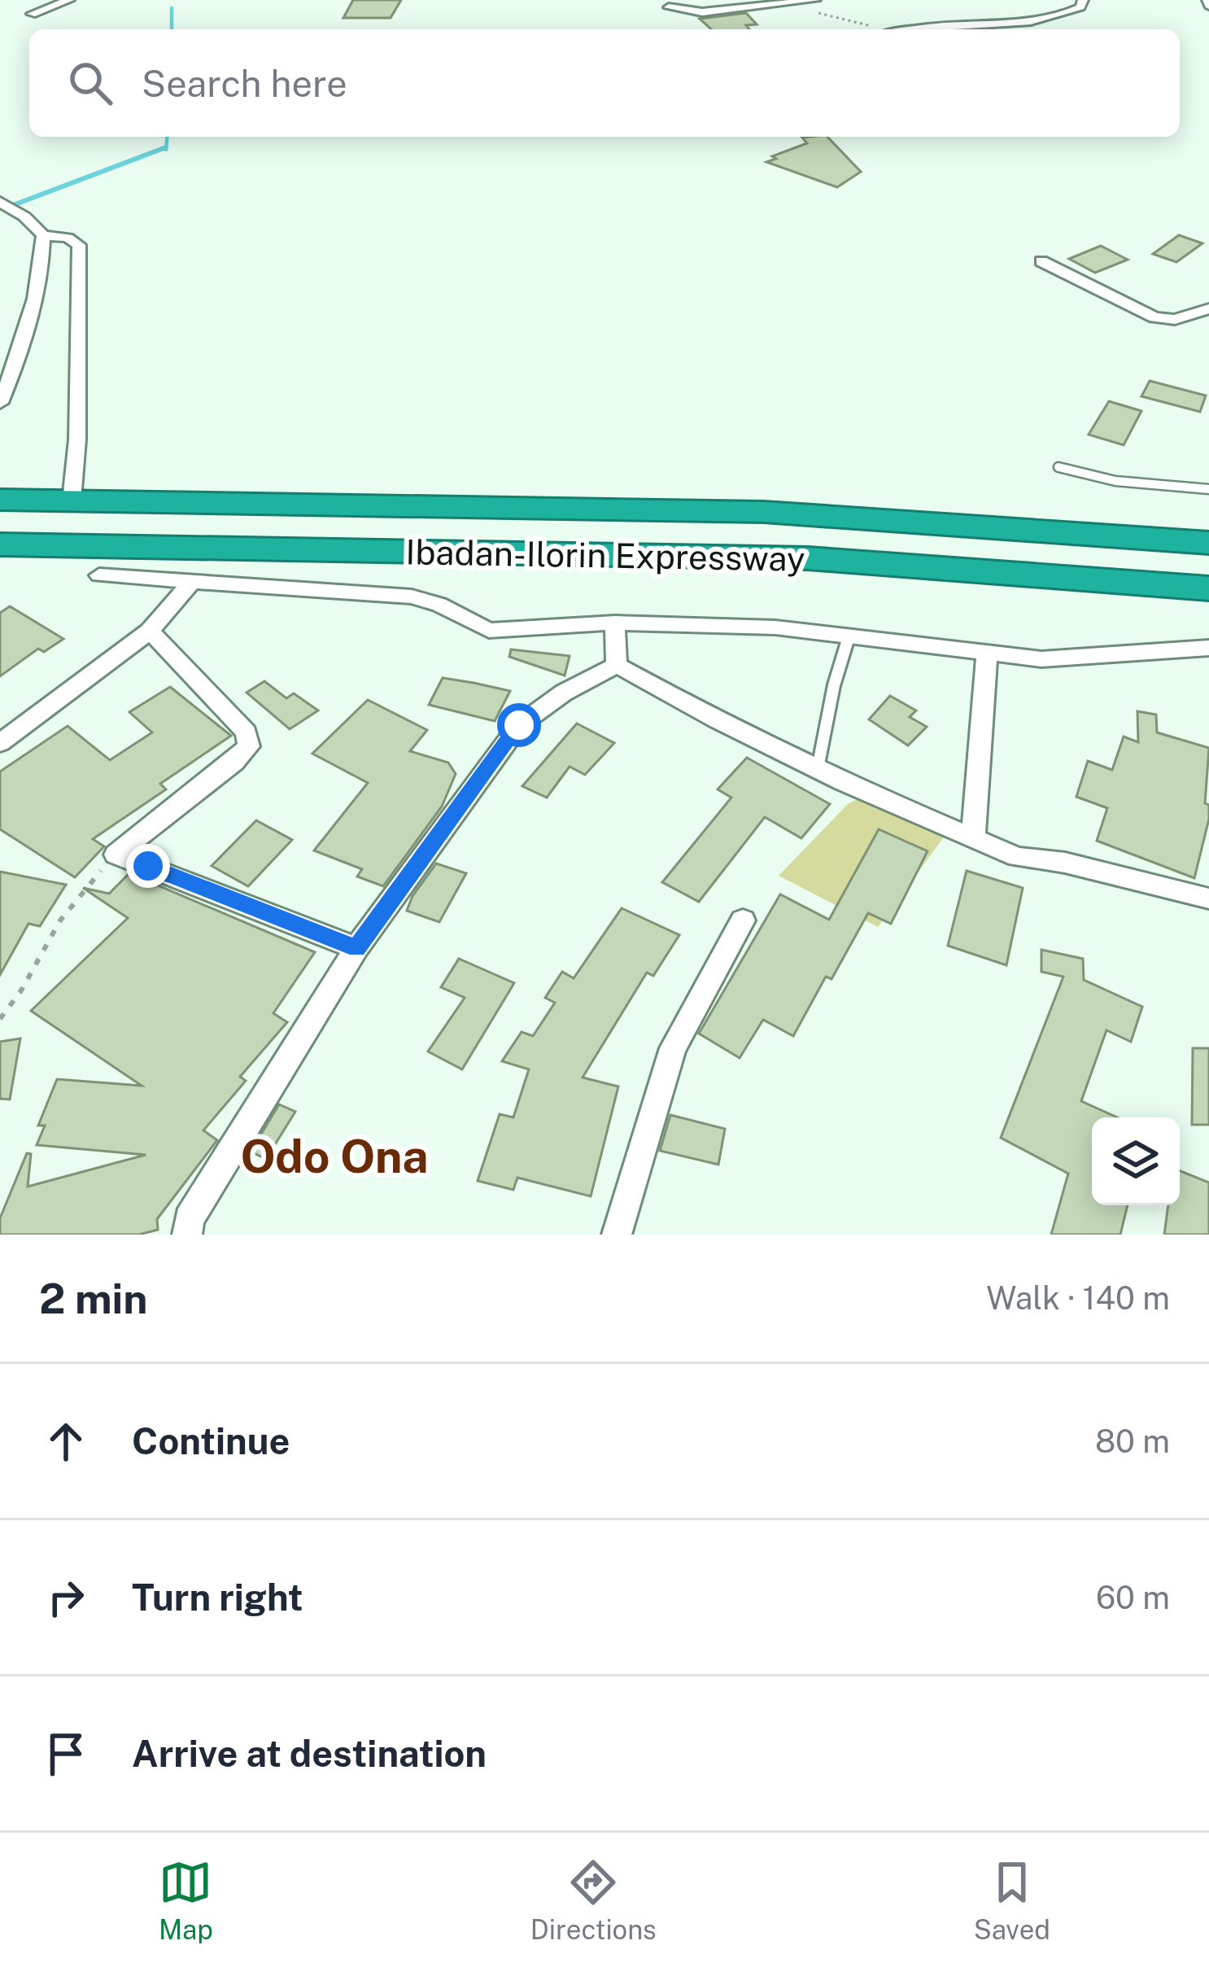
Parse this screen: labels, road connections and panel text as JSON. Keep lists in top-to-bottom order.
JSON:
{
  "streets": {
    "highway": ["Ibadan-Ilorin Expressway"]
  },
  "districts": ["Odo Ona"],
  "page": {
    "search": "Search here",
    "heading": ["2 min", "Walk · 140 m"],
    "list": [
      ["Continue", "80 m"],
      ["Turn right", "60 m"],
      "Arrive at destination"
    ],
    "nav": ["Map", "Directions", "Saved"]
  }
}
